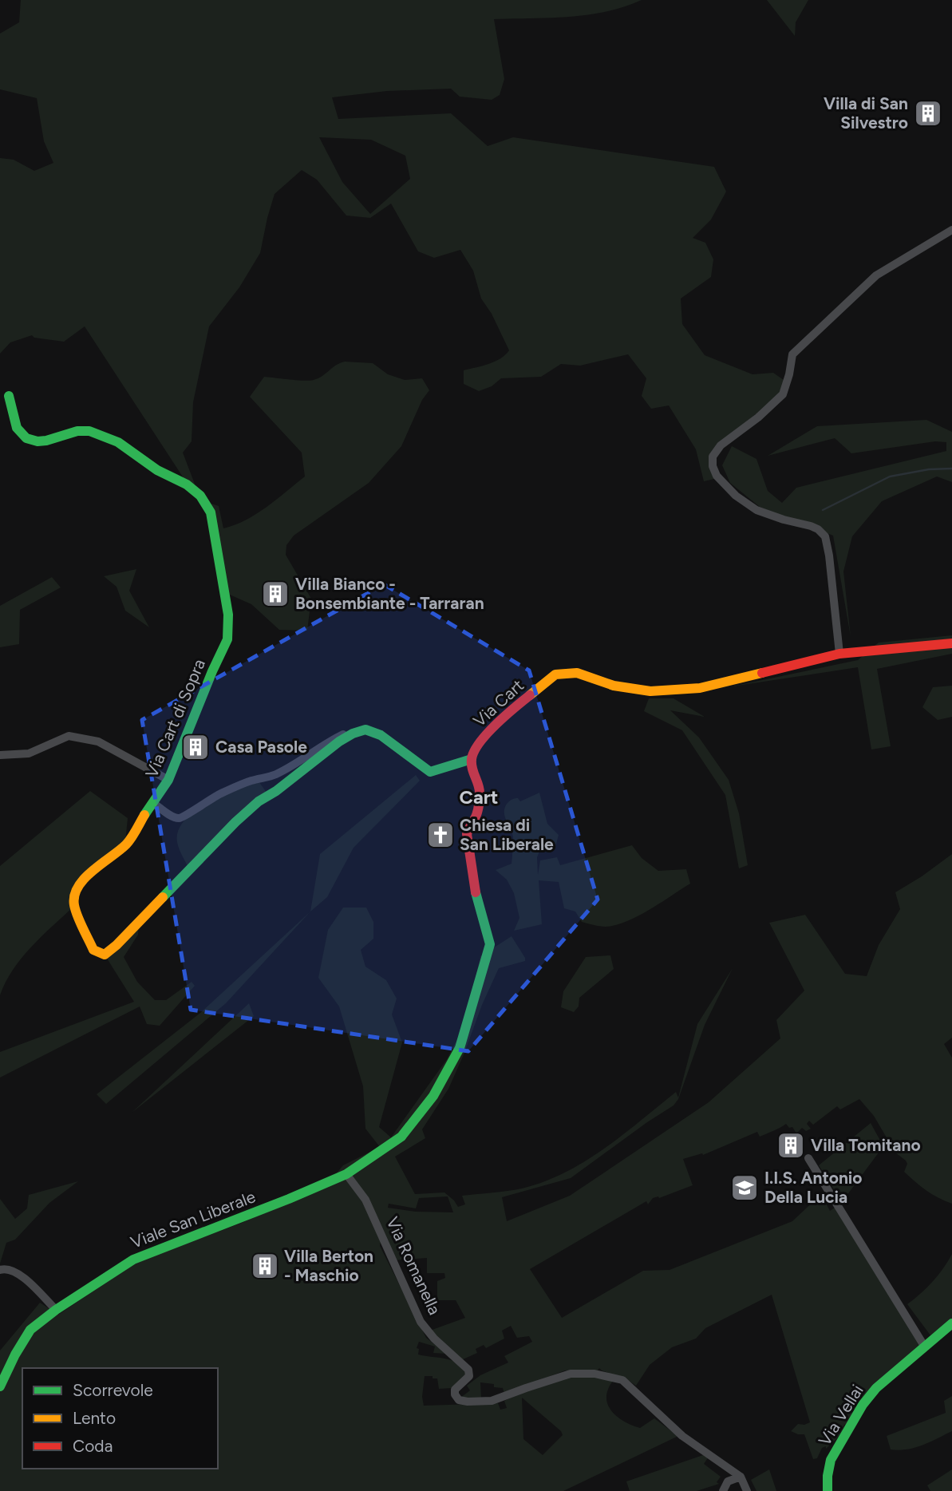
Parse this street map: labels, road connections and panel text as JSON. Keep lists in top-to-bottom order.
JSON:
{
  "streets": {
    "street": [
      "Via Cart",
      "Via Cart di Sopra",
      "Viale San Liberale",
      "Via Romanella",
      "Via Vellai"
    ]
  },
  "crossings": [
    ["Viale San Liberale", "Via Romanella"]
  ],
  "districts": ["Cart"],
  "places": {
    "building": [
      "Villa di San Silvestro",
      "Villa Bianco - Bonsembiante - Tarraran",
      "Casa Pasole",
      "Villa Tomitano",
      "Villa Berton - Maschio"
    ],
    "church": ["Chiesa di San Liberale"],
    "school or university": ["I.I.S. Antonio Della Lucia"]
  },
  "legend": ["Scorrevole", "Lento", "Coda"]
}
